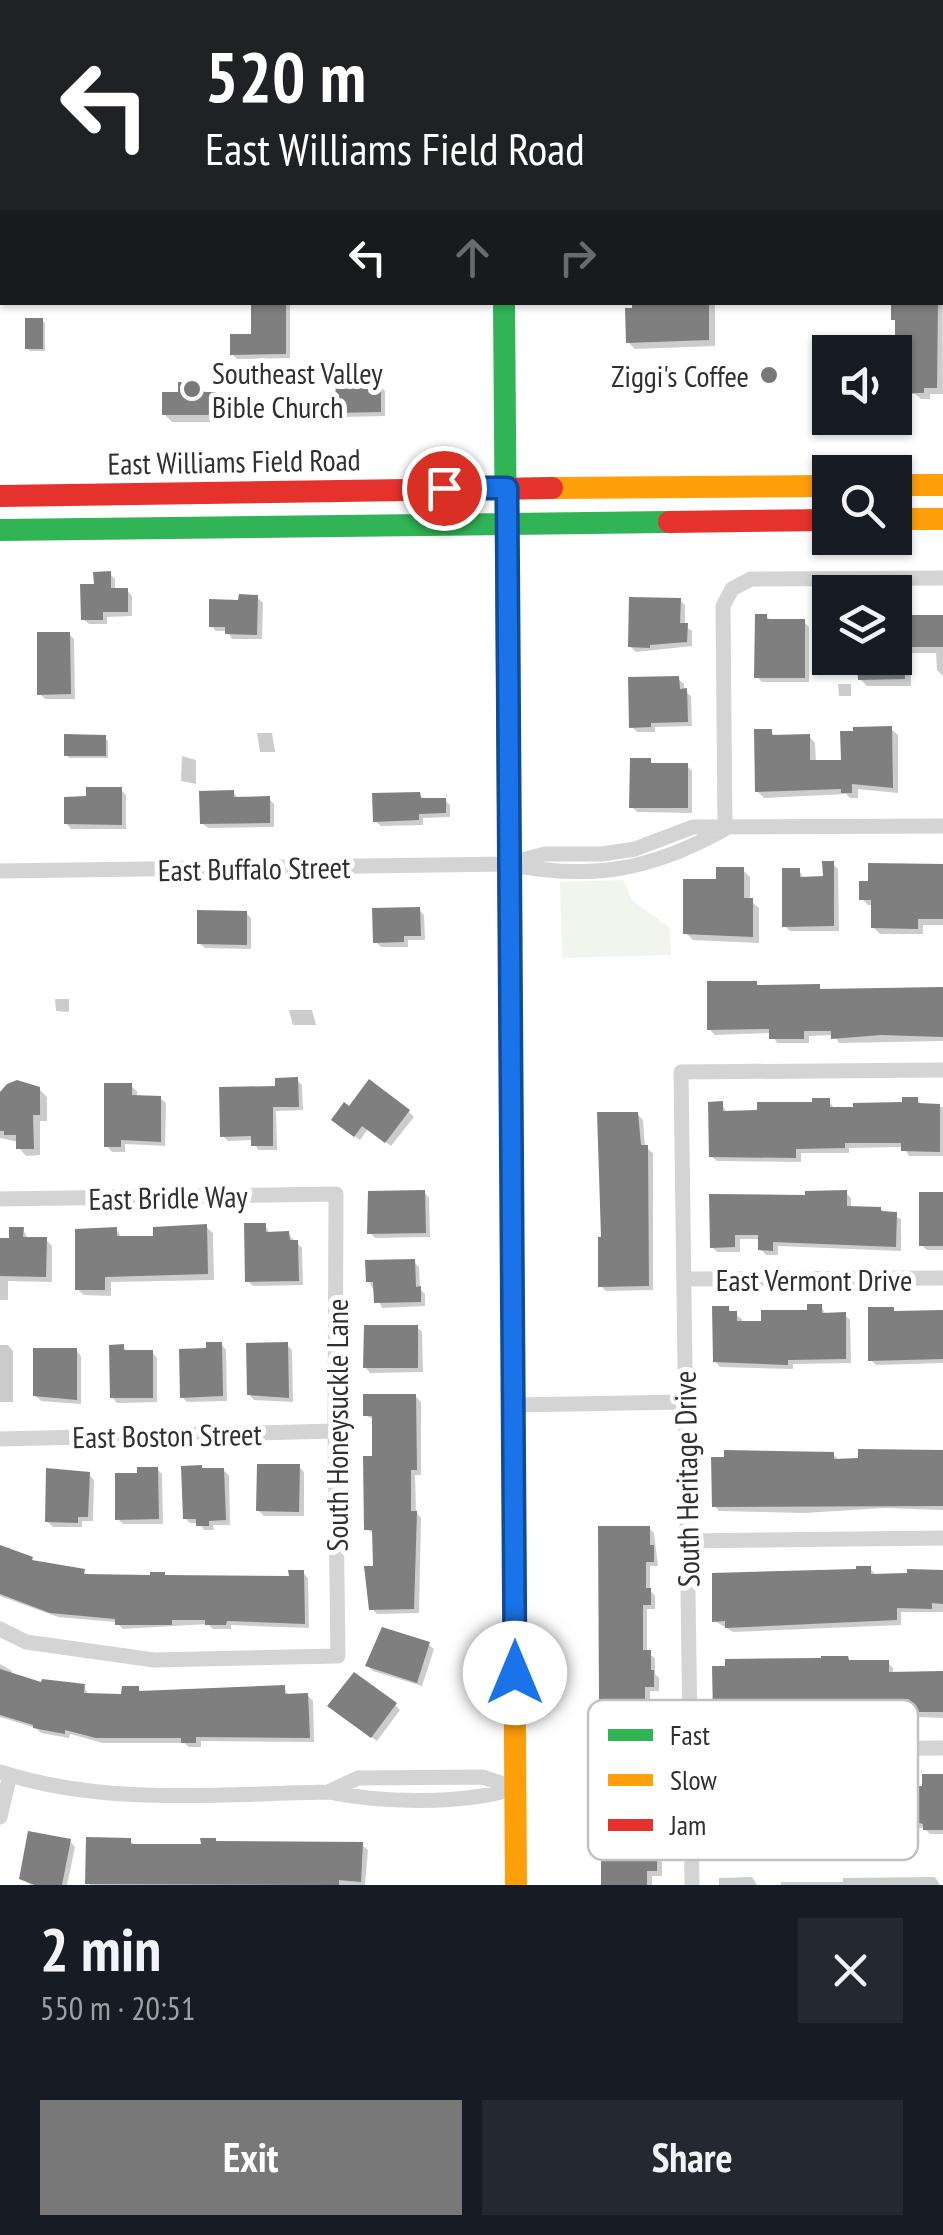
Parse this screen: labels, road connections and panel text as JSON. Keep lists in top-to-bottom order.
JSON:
{
  "streets": {
    "main road": ["East Williams Field Road"],
    "street": [
      "East Buffalo Street",
      "East Bridle Way",
      "East Vermont Drive",
      "South Honeysuckle Lane",
      "East Boston Street",
      "South Heritage Drive"
    ]
  },
  "crossings": [
    ["East Bridle Way", "South Honeysuckle Lane"],
    ["East Vermont Drive", "South Heritage Drive"],
    ["South Honeysuckle Lane", "East Boston Street"]
  ],
  "places": ["Ziggi's Coffee", "Southeast Valley Bible Church"],
  "legend": ["Fast", "Slow", "Jam"],
  "page": {
    "turn": ["520 m", "East Williams Field Road"],
    "heading": ["2 min", "550 m · 20:51"],
    "buttons": ["Exit", "Share"]
  }
}
